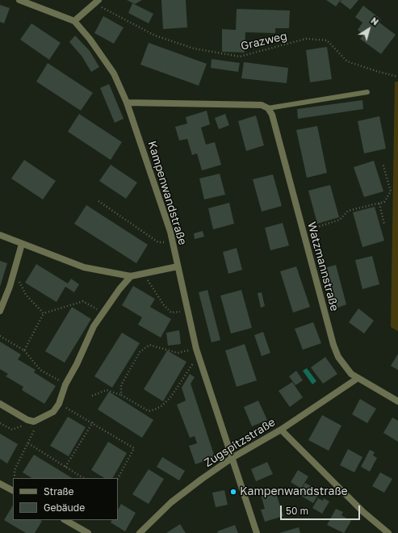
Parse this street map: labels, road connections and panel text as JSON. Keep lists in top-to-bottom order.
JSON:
{
  "streets": {
    "street": ["Kampenwandstraße", "Watzmannstraße", "Zugspitzstraße"],
    "path": ["Grazweg"]
  },
  "crossings": [
    ["Kampenwandstraße", "Zugspitzstraße"],
    ["Watzmannstraße", "Zugspitzstraße"]
  ],
  "places": ["Kampenwandstraße"],
  "legend": ["Straße", "Gebäude"],
  "scale_bar": "50 m",
  "north": "top right"
}
